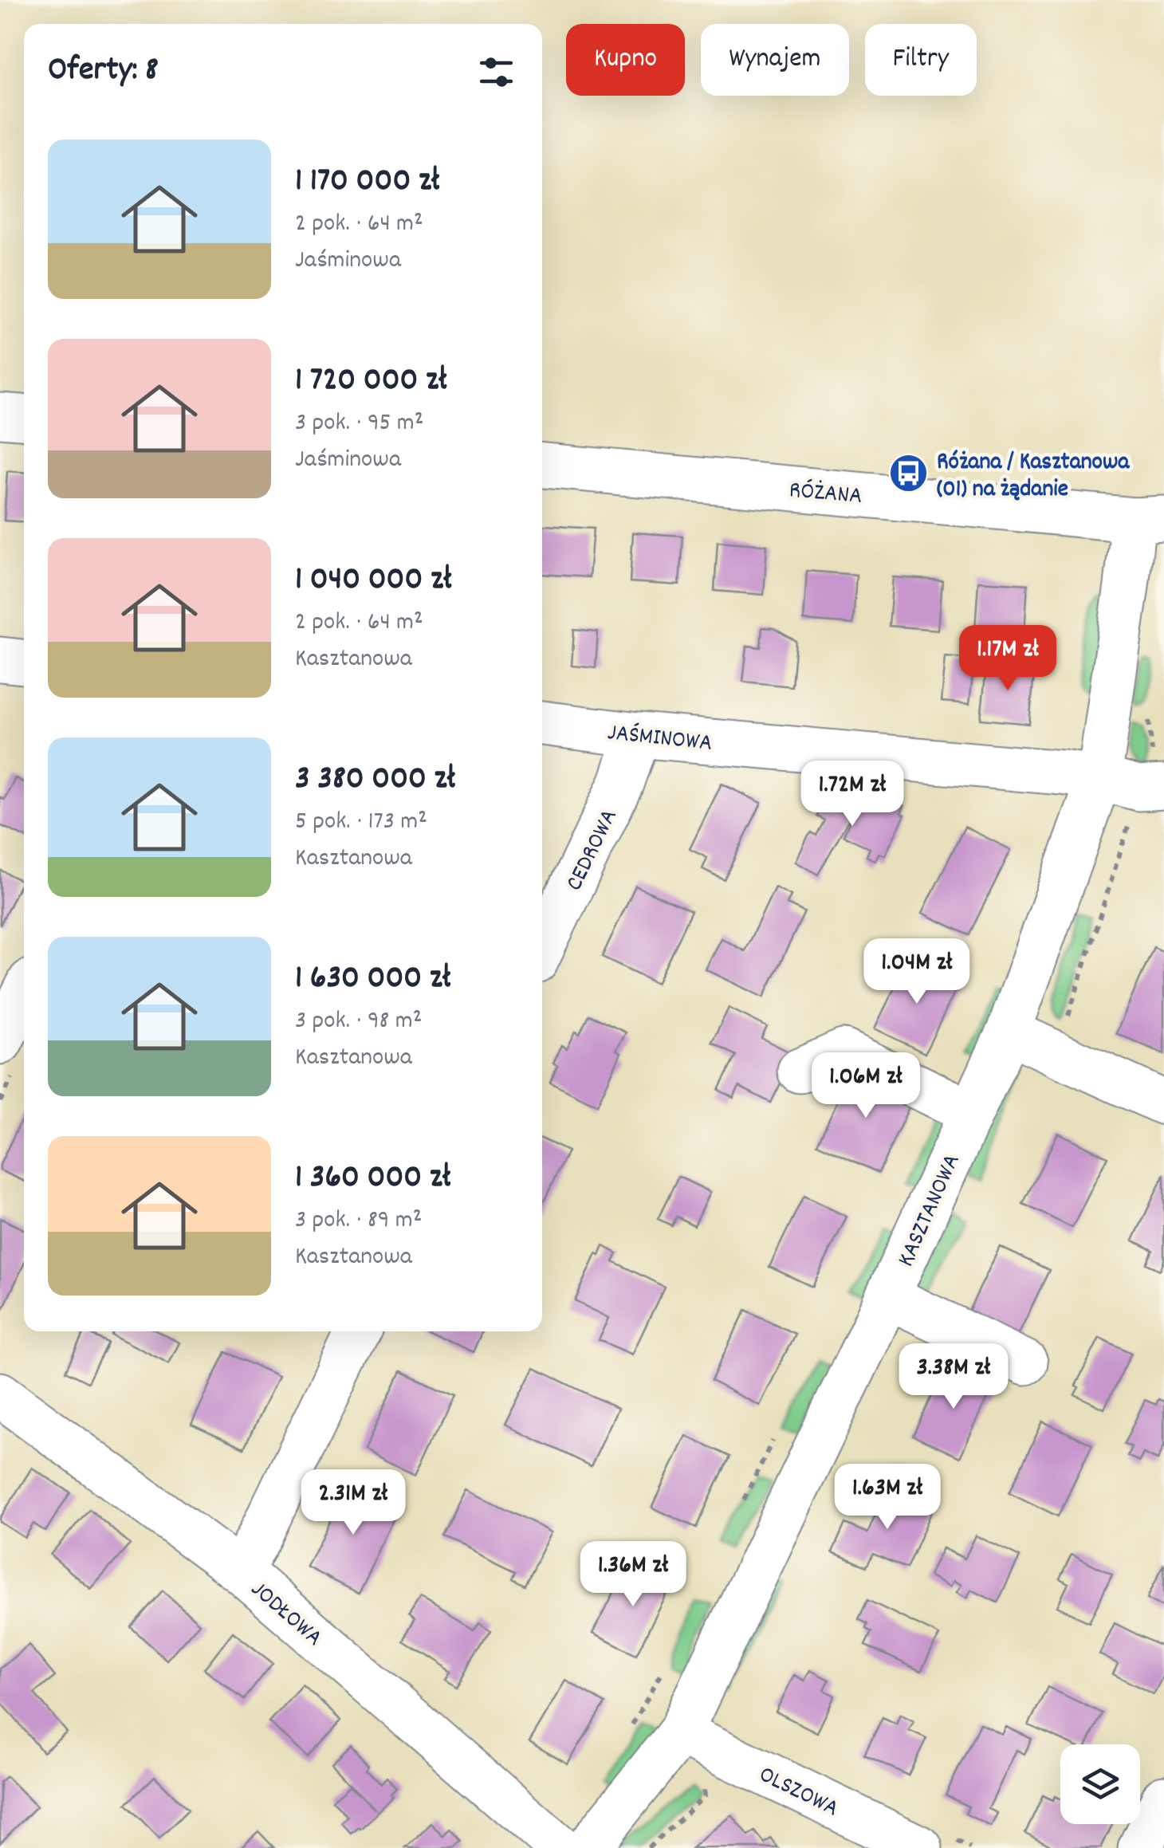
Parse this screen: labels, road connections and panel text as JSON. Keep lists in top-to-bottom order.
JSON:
{
  "streets": {
    "street": [
      "RÓŻANA",
      "JAŚMINOWA",
      "CEDROWA",
      "KASZTANOWA",
      "JODŁOWA",
      "OLSZOWA"
    ]
  },
  "crossings": [
    ["RÓŻANA", "KASZTANOWA"],
    ["JAŚMINOWA", "CEDROWA"],
    ["JAŚMINOWA", "KASZTANOWA"],
    ["KASZTANOWA", "OLSZOWA"]
  ],
  "places": {
    "bus stop": ["Różana / Kasztanowa (01) na żądanie"]
  },
  "page": {
    "chip": ["Kupno", "Wynajem", "Filtry"],
    "heading": "Oferty: 8",
    "list": [
      {
        "name": "1 170 000 zł",
        "note": "2 pok. · 64 m² · Jaśminowa"
      },
      {
        "name": "1 720 000 zł",
        "note": "3 pok. · 95 m² · Jaśminowa"
      },
      {
        "name": "1 040 000 zł",
        "note": "2 pok. · 64 m² · Kasztanowa"
      },
      {
        "name": "3 380 000 zł",
        "note": "5 pok. · 173 m² · Kasztanowa"
      },
      {
        "name": "1 630 000 zł",
        "note": "3 pok. · 98 m² · Kasztanowa"
      },
      {
        "name": "1 360 000 zł",
        "note": "3 pok. · 89 m² · Kasztanowa"
      }
    ],
    "price": [
      "1.17M zł",
      "1.72M zł",
      "1.04M zł",
      "1.06M zł",
      "3.38M zł",
      "1.63M zł",
      "2.31M zł",
      "1.36M zł"
    ]
  }
}
